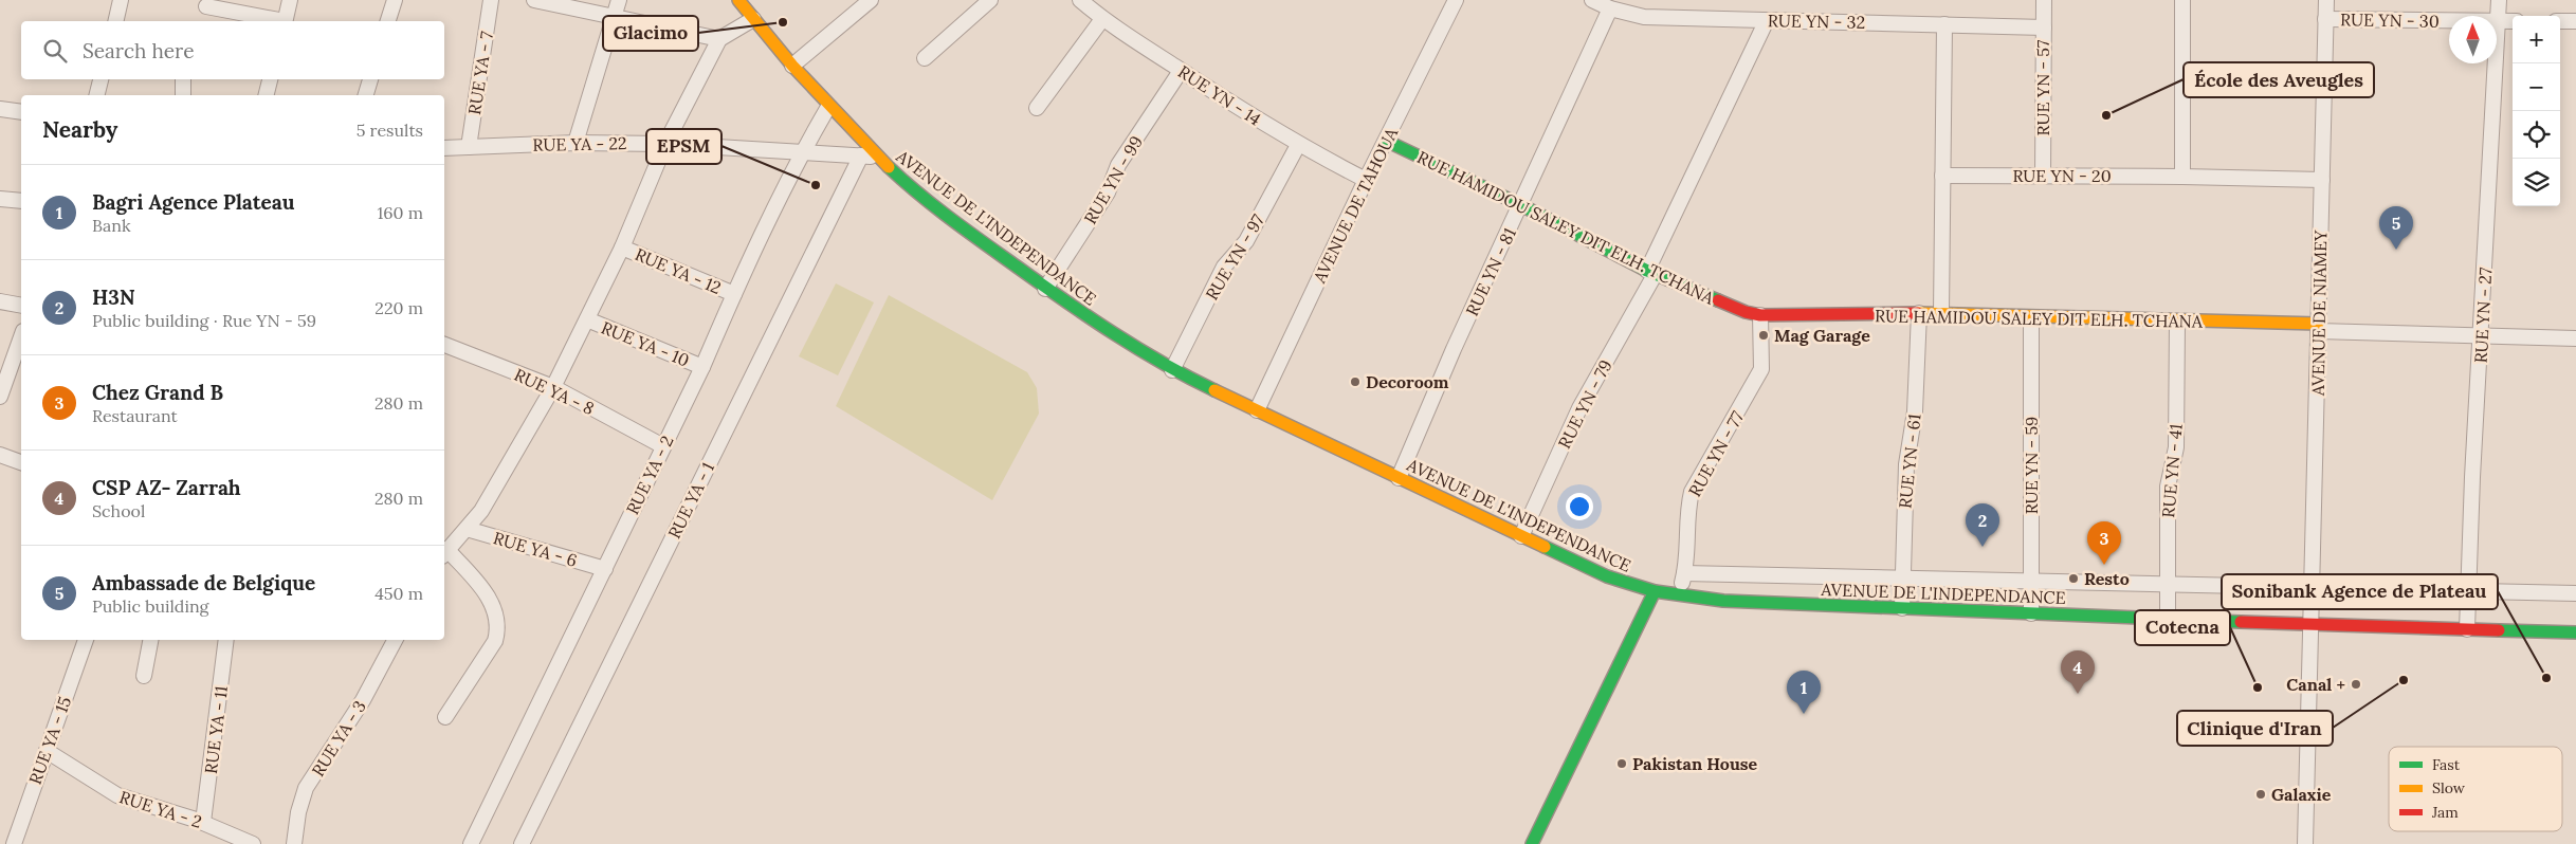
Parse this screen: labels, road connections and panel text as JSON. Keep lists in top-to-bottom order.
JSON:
{
  "streets": {
    "main road": ["AVENUE DE L'INDEPENDANCE", "RUE HAMIDOU SALEY DIT ELH. TCHANA"],
    "street": [
      "RUE YN - 30",
      "RUE YN - 32",
      "RUE YA - 7",
      "RUE YN - 57",
      "RUE YN - 14",
      "RUE YA - 22",
      "RUE YN - 20",
      "RUE YN - 99",
      "AVENUE DE TAHOUA",
      "RUE YN - 97",
      "RUE YA - 12",
      "RUE YN - 81",
      "AVENUE DE NIAMEY",
      "RUE YN - 27",
      "RUE YA - 10",
      "RUE YA - 8",
      "RUE YN - 79",
      "RUE YN - 77",
      "RUE YN - 61",
      "RUE YN - 59",
      "RUE YN - 41",
      "RUE YA - 2",
      "RUE YA - 1",
      "RUE YA - 6",
      "RUE YA - 11",
      "RUE YA - 3",
      "RUE YA - 15"
    ]
  },
  "crossings": [
    ["RUE YN - 30", "AVENUE DE NIAMEY"],
    ["RUE YN - 30", "RUE YN - 27"],
    ["RUE YN - 32", "RUE YN - 57"],
    ["RUE YN - 32", "RUE YN - 81"],
    ["RUE YN - 32", "RUE YN - 79"],
    ["RUE YA - 7", "RUE YA - 22"],
    ["RUE YN - 57", "RUE YN - 20"],
    ["RUE YN - 14", "RUE YN - 99"],
    ["RUE YN - 14", "AVENUE DE TAHOUA"],
    ["RUE YN - 14", "RUE YN - 97"],
    ["RUE YA - 22", "AVENUE DE L'INDEPENDANCE"],
    ["RUE YA - 22", "RUE YA - 2"],
    ["RUE YA - 22", "RUE YA - 1"],
    ["RUE YN - 20", "AVENUE DE NIAMEY"],
    ["RUE YN - 99", "AVENUE DE L'INDEPENDANCE"],
    ["AVENUE DE TAHOUA", "AVENUE DE L'INDEPENDANCE"],
    ["AVENUE DE TAHOUA", "RUE HAMIDOU SALEY DIT ELH. TCHANA"],
    ["AVENUE DE L'INDEPENDANCE", "RUE YN - 97"],
    ["AVENUE DE L'INDEPENDANCE", "RUE YN - 81"],
    ["AVENUE DE L'INDEPENDANCE", "AVENUE DE NIAMEY"],
    ["AVENUE DE L'INDEPENDANCE", "RUE YN - 27"],
    ["AVENUE DE L'INDEPENDANCE", "RUE YN - 79"],
    ["AVENUE DE L'INDEPENDANCE", "RUE YN - 77"],
    ["AVENUE DE L'INDEPENDANCE", "RUE YN - 61"],
    ["AVENUE DE L'INDEPENDANCE", "RUE YN - 59"],
    ["AVENUE DE L'INDEPENDANCE", "RUE YN - 41"],
    ["AVENUE DE L'INDEPENDANCE", "RUE YA - 2"],
    ["RUE HAMIDOU SALEY DIT ELH. TCHANA", "RUE YN - 81"],
    ["RUE HAMIDOU SALEY DIT ELH. TCHANA", "AVENUE DE NIAMEY"],
    ["RUE HAMIDOU SALEY DIT ELH. TCHANA", "RUE YN - 27"],
    ["RUE HAMIDOU SALEY DIT ELH. TCHANA", "RUE YN - 79"],
    ["RUE HAMIDOU SALEY DIT ELH. TCHANA", "RUE YN - 77"],
    ["RUE HAMIDOU SALEY DIT ELH. TCHANA", "RUE YN - 61"],
    ["RUE HAMIDOU SALEY DIT ELH. TCHANA", "RUE YN - 59"],
    ["RUE HAMIDOU SALEY DIT ELH. TCHANA", "RUE YN - 41"],
    ["RUE YA - 12", "RUE YA - 2"],
    ["RUE YA - 10", "RUE YA - 2"],
    ["RUE YA - 8", "RUE YA - 2"],
    ["RUE YA - 2", "RUE YA - 6"],
    ["RUE YA - 2", "RUE YA - 11"],
    ["RUE YA - 2", "RUE YA - 15"]
  ],
  "places": [
    "Glacimo",
    "École des Aveugles",
    "EPSM",
    "Mag Garage",
    "Decoroom",
    "Resto",
    "Sonibank Agence de Plateau",
    "Clinique d'Iran",
    "Canal +",
    "Cotecna",
    "Pakistan House",
    "Galaxie"
  ],
  "legend": ["Fast", "Slow", "Jam"],
  "north": "top",
  "page": {
    "map_buttons": ["+", "−"],
    "search": "Search here",
    "heading": ["Nearby", "5 results"],
    "list": [
      {
        "mark": "1",
        "name": "Bagri Agence Plateau",
        "note": "Bank",
        "value": "160 m"
      },
      {
        "mark": "2",
        "name": "H3N",
        "note": "Public building · Rue YN - 59",
        "value": "220 m"
      },
      {
        "mark": "3",
        "name": "Chez Grand B",
        "note": "Restaurant",
        "value": "280 m"
      },
      {
        "mark": "4",
        "name": "CSP AZ- Zarrah",
        "note": "School",
        "value": "280 m"
      },
      {
        "mark": "5",
        "name": "Ambassade de Belgique",
        "note": "Public building",
        "value": "450 m"
      }
    ],
    "pins": [
      "5",
      "2",
      "3",
      "4",
      "1"
    ]
  }
}
